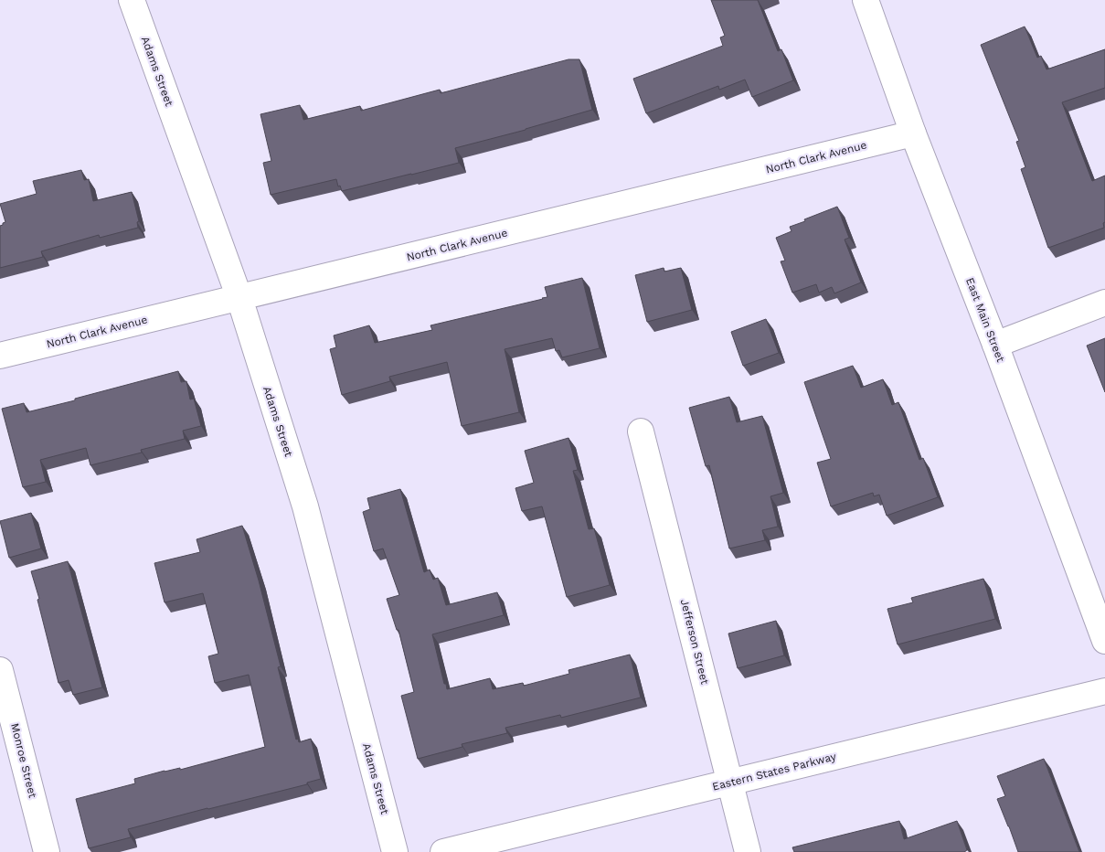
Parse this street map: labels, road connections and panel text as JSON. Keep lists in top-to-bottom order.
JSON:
{
  "streets": {
    "street": [
      "Adams Street",
      "North Clark Avenue",
      "East Main Street",
      "Jefferson Street",
      "Monroe Street",
      "Eastern States Parkway"
    ]
  },
  "crossings": [
    ["Adams Street", "North Clark Avenue"],
    ["North Clark Avenue", "East Main Street"],
    ["Jefferson Street", "Eastern States Parkway"]
  ]
}
